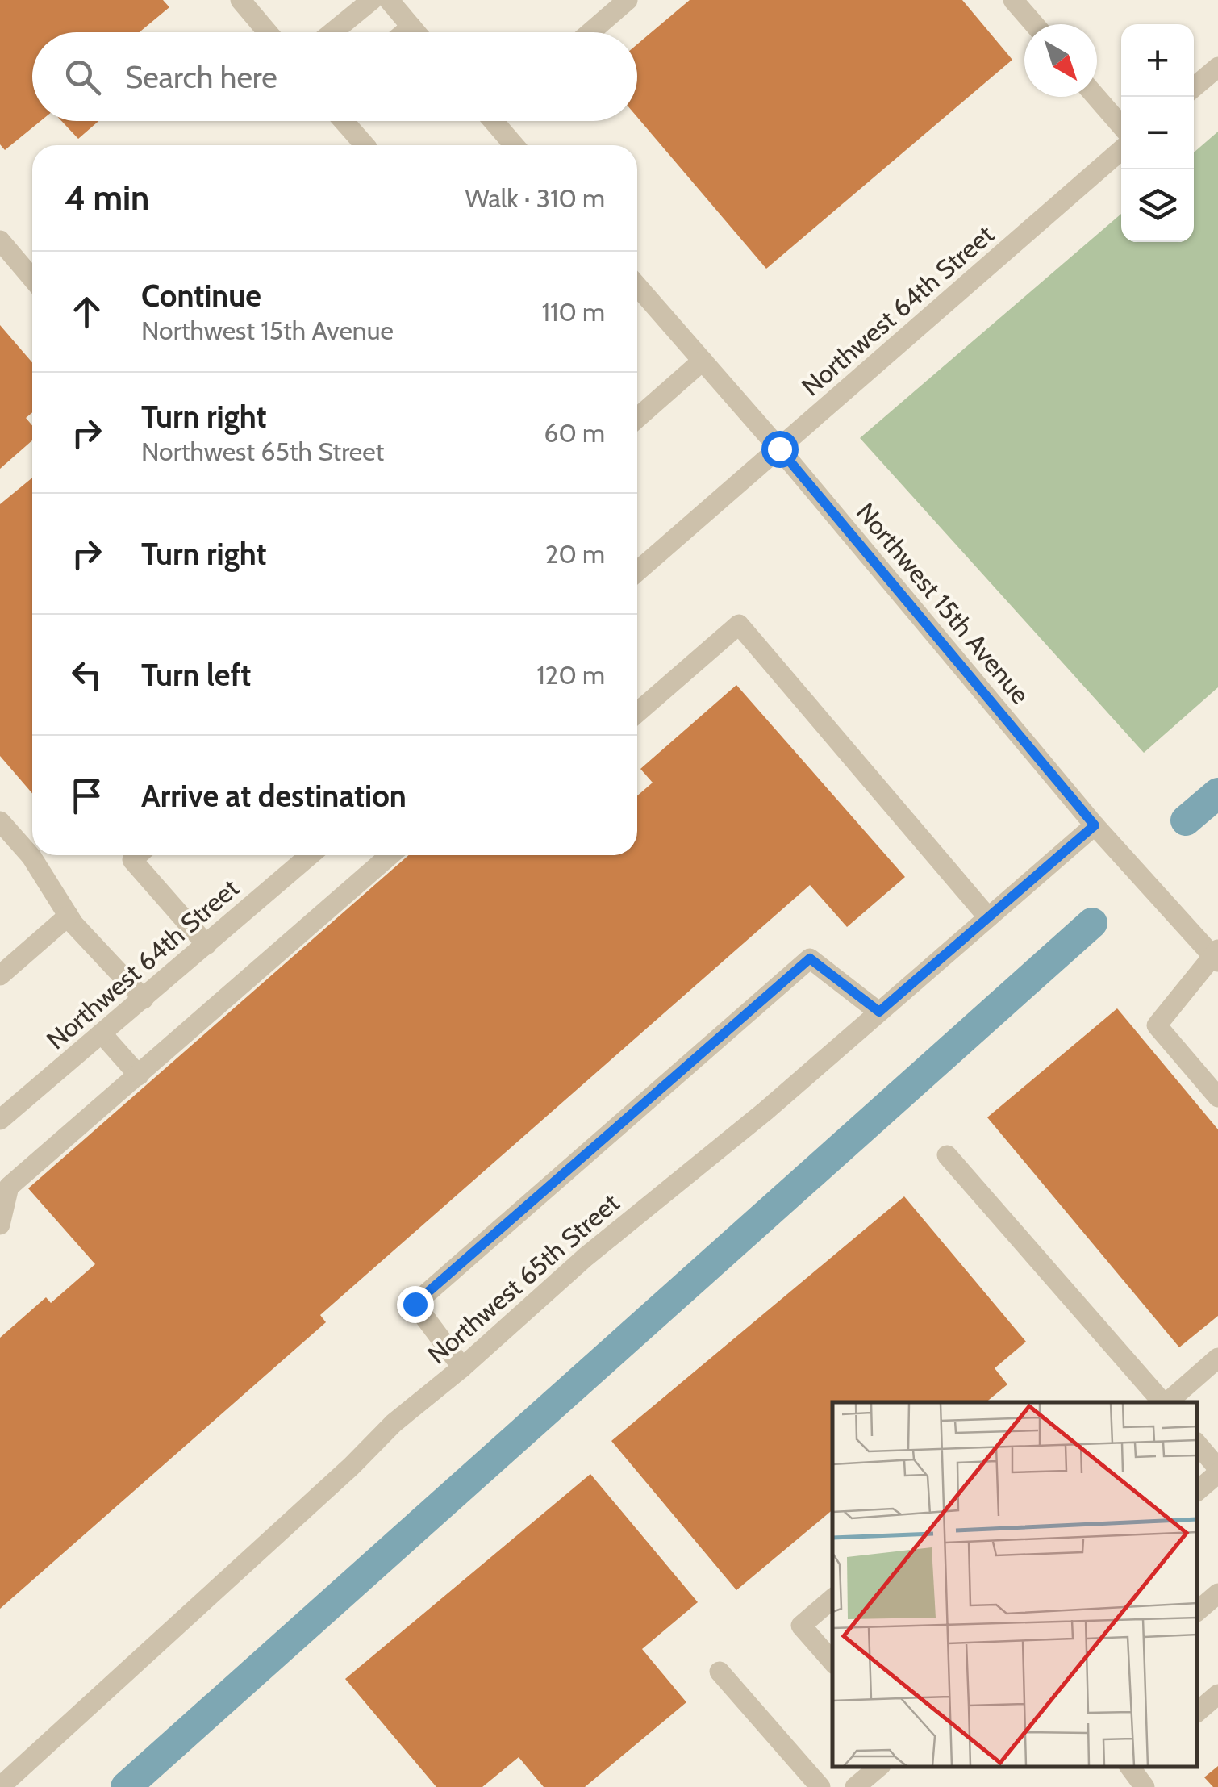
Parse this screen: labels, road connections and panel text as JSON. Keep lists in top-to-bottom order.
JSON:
{
  "streets": {
    "street": ["Northwest 64th Street", "Northwest 15th Avenue", "Northwest 65th Street"]
  },
  "crossings": [
    ["Northwest 64th Street", "Northwest 15th Avenue"],
    ["Northwest 15th Avenue", "Northwest 65th Street"]
  ],
  "north": "bottom right",
  "page": {
    "map_buttons": ["+", "−"],
    "search": "Search here",
    "heading": ["4 min", "Walk · 310 m"],
    "list": [
      ["Continue", "Northwest 15th Avenue", "110 m"],
      ["Turn right", "Northwest 65th Street", "60 m"],
      ["Turn right", "20 m"],
      ["Turn left", "120 m"],
      "Arrive at destination"
    ]
  }
}
